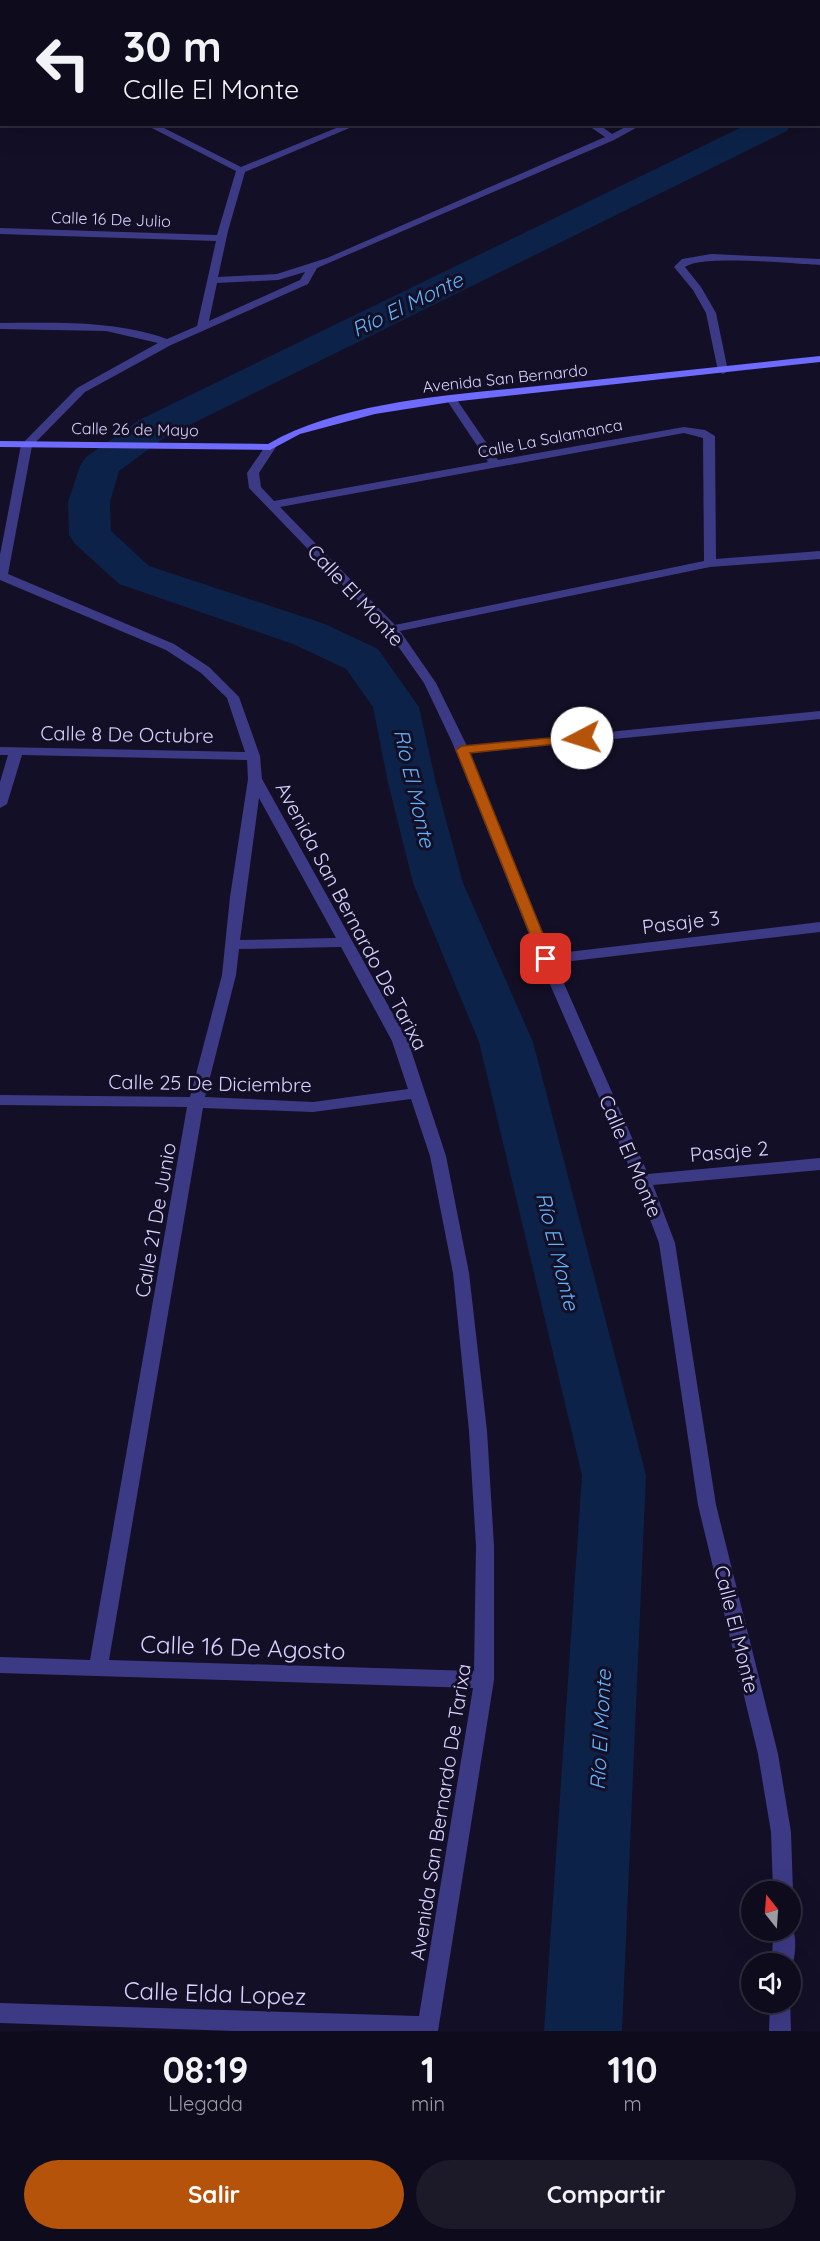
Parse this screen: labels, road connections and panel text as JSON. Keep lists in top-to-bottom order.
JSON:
{
  "streets": {
    "street": [
      "Calle 16 De Julio",
      "Avenida San Bernardo",
      "Calle 26 de Mayo",
      "Calle La Salamanca",
      "Calle El Monte",
      "Calle 8 De Octubre",
      "Avenida San Bernardo De Tarixa",
      "Pasaje 3",
      "Calle 25 De Diciembre",
      "Pasaje 2",
      "Calle 21 De Junio",
      "Calle 16 De Agosto",
      "Calle Elda Lopez"
    ]
  },
  "crossings": [
    ["Avenida San Bernardo", "Calle 26 de Mayo"],
    ["Avenida San Bernardo", "Calle La Salamanca"],
    ["Avenida San Bernardo", "Calle El Monte"],
    ["Calle 26 de Mayo", "Avenida San Bernardo De Tarixa"],
    ["Calle La Salamanca", "Calle El Monte"],
    ["Calle El Monte", "Pasaje 3"],
    ["Calle El Monte", "Pasaje 2"],
    ["Calle 8 De Octubre", "Avenida San Bernardo De Tarixa"],
    ["Avenida San Bernardo De Tarixa", "Calle 25 De Diciembre"],
    ["Avenida San Bernardo De Tarixa", "Calle 21 De Junio"],
    ["Avenida San Bernardo De Tarixa", "Calle 16 De Agosto"],
    ["Avenida San Bernardo De Tarixa", "Calle Elda Lopez"],
    ["Calle 25 De Diciembre", "Calle 21 De Junio"],
    ["Calle 21 De Junio", "Calle 16 De Agosto"]
  ],
  "water": ["Río El Monte"],
  "north": "top",
  "page": {
    "turn": ["30 m", "Calle El Monte"],
    "eta": [
      "08:19",
      "Llegada",
      "1",
      "min",
      "110",
      "m"
    ],
    "buttons": ["Salir", "Compartir"]
  }
}
